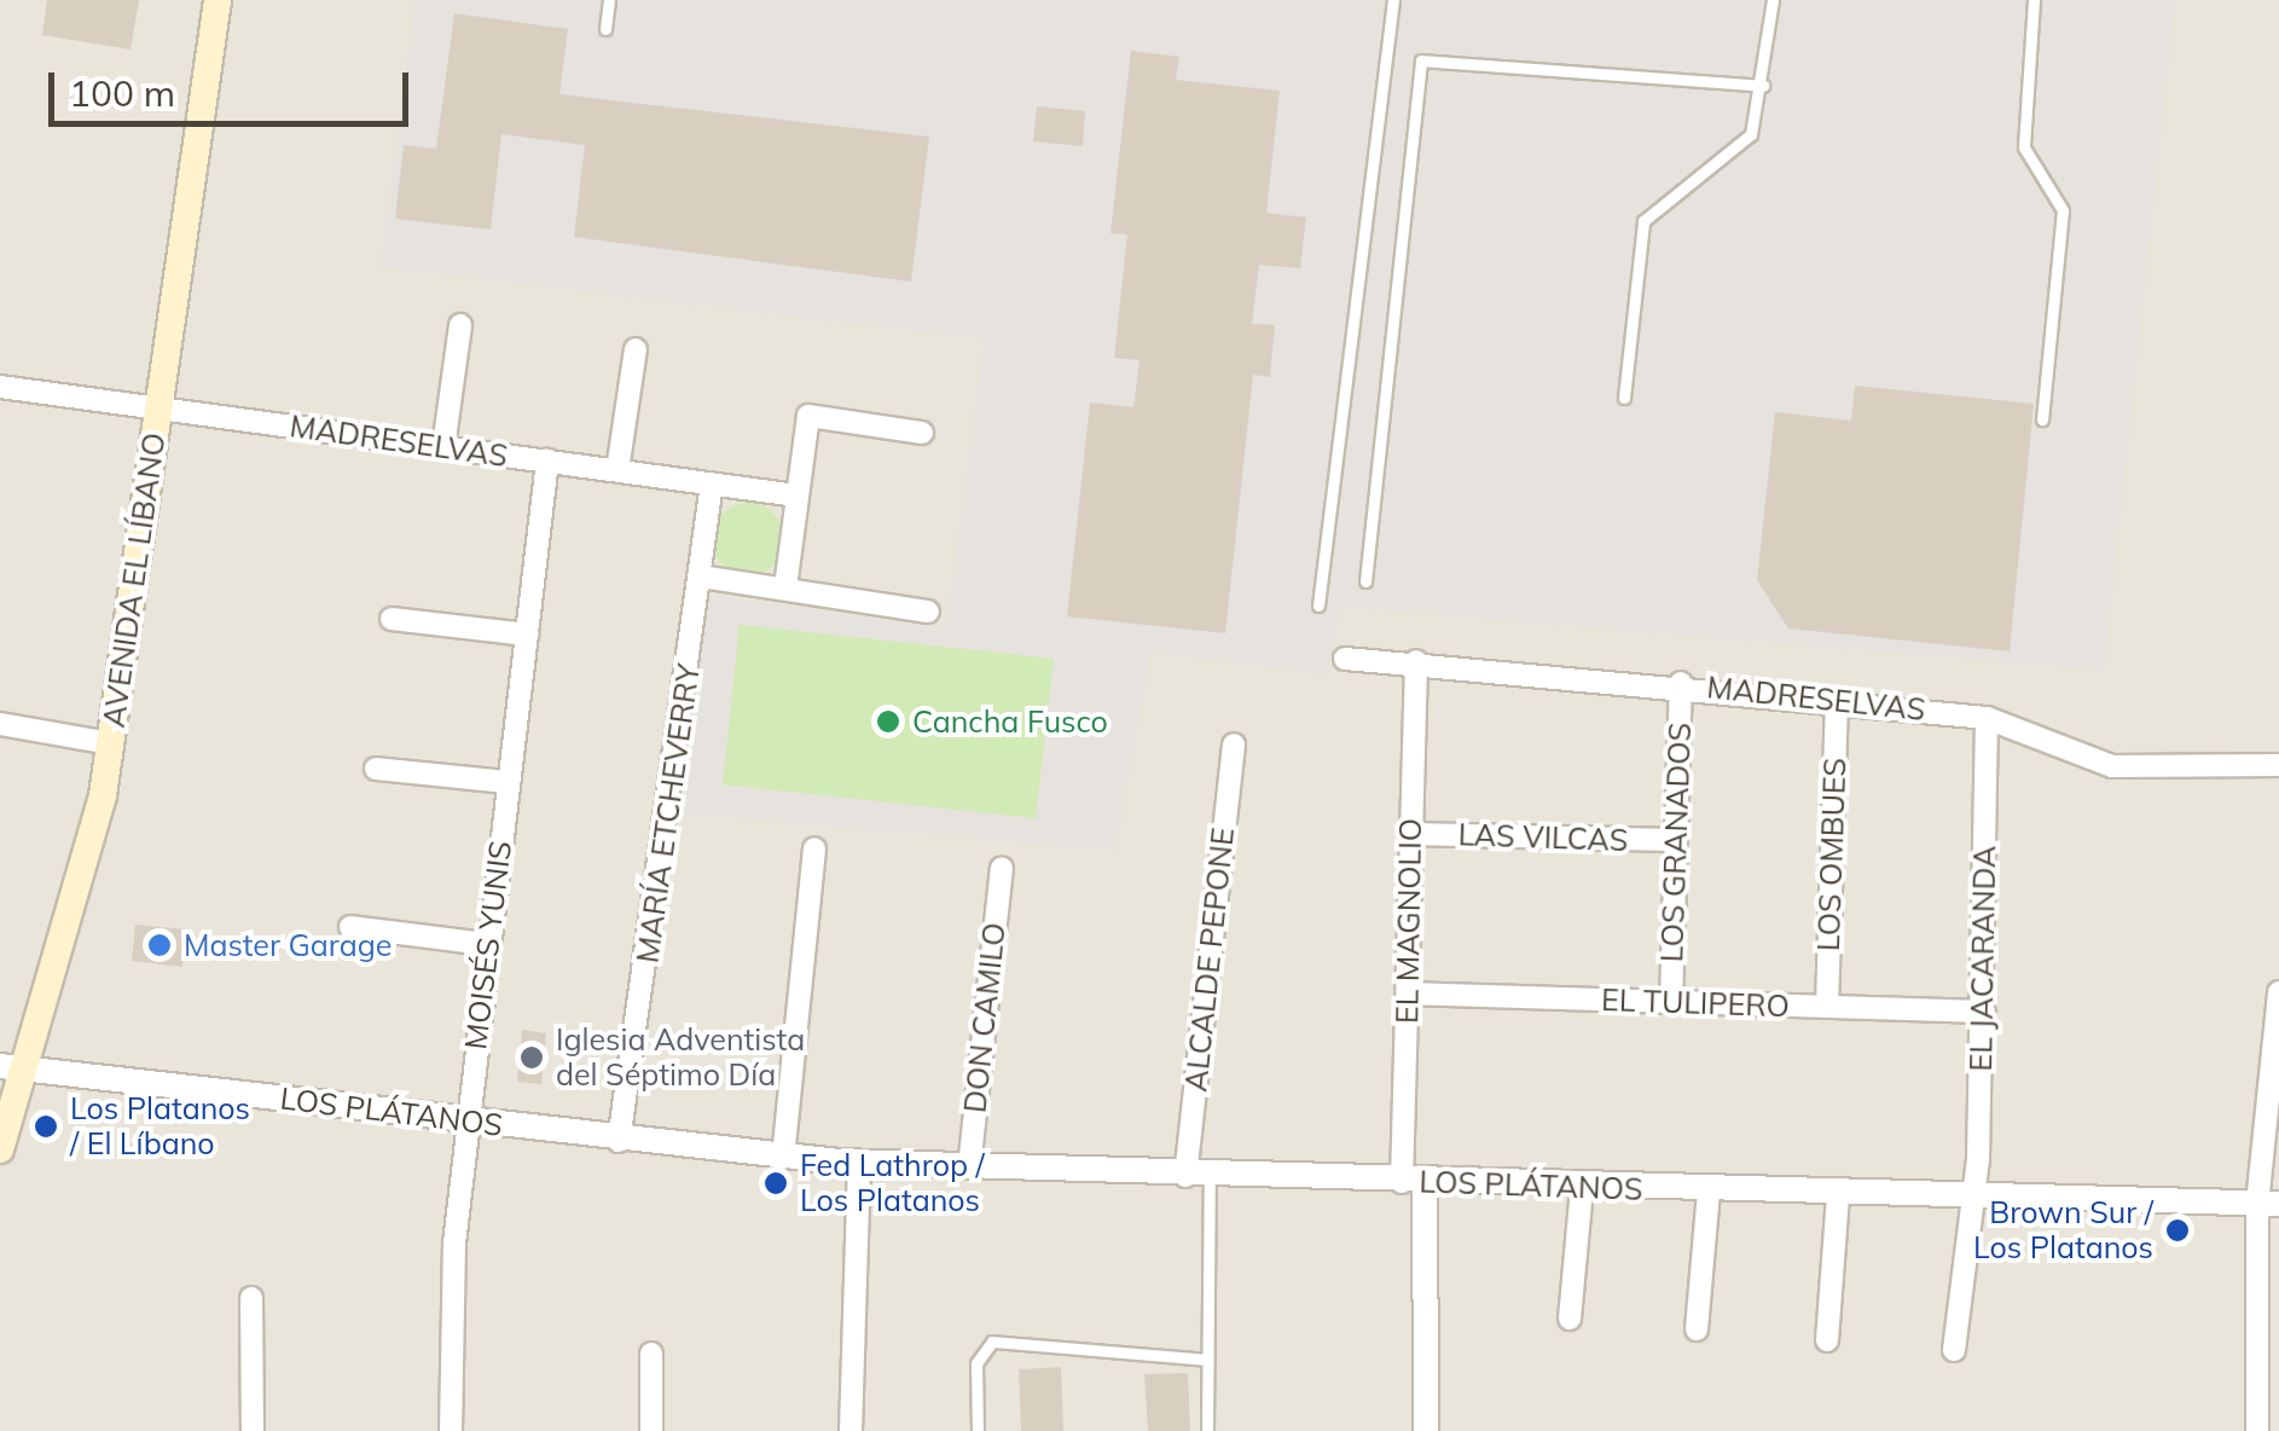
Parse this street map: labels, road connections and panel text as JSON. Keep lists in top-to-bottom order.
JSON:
{
  "streets": {
    "main road": ["AVENIDA EL LÍBANO"],
    "street": [
      "MADRESELVAS",
      "MARÍA ETCHEVERRY",
      "LAS VILCAS",
      "LOS GRANADOS",
      "LOS OMBUES",
      "EL MAGNOLIO",
      "MOISÉS YUNIS",
      "EL JACARANDA",
      "ALCALDE PEPONE",
      "EL TULIPERO",
      "DON CAMILO",
      "LOS PLÁTANOS"
    ]
  },
  "crossings": [
    ["MADRESELVAS", "AVENIDA EL LÍBANO"],
    ["MADRESELVAS", "MARÍA ETCHEVERRY"],
    ["MADRESELVAS", "LOS GRANADOS"],
    ["MADRESELVAS", "LOS OMBUES"],
    ["MADRESELVAS", "EL MAGNOLIO"],
    ["MADRESELVAS", "MOISÉS YUNIS"],
    ["MADRESELVAS", "EL JACARANDA"],
    ["AVENIDA EL LÍBANO", "LOS PLÁTANOS"],
    ["MARÍA ETCHEVERRY", "LOS PLÁTANOS"],
    ["LAS VILCAS", "LOS GRANADOS"],
    ["LAS VILCAS", "EL MAGNOLIO"],
    ["LOS GRANADOS", "EL TULIPERO"],
    ["LOS OMBUES", "EL TULIPERO"],
    ["EL MAGNOLIO", "EL TULIPERO"],
    ["EL MAGNOLIO", "LOS PLÁTANOS"],
    ["MOISÉS YUNIS", "LOS PLÁTANOS"],
    ["EL JACARANDA", "EL TULIPERO"],
    ["EL JACARANDA", "LOS PLÁTANOS"],
    ["ALCALDE PEPONE", "LOS PLÁTANOS"],
    ["DON CAMILO", "LOS PLÁTANOS"]
  ],
  "places": [
    "Cancha Fusco",
    "Master Garage",
    "Iglesia Adventista del Séptimo Día",
    "Los Platanos / El Líbano",
    "Fed Lathrop / Los Platanos",
    "Brown Sur / Los Platanos"
  ],
  "scale_bar": "100 m"
}
